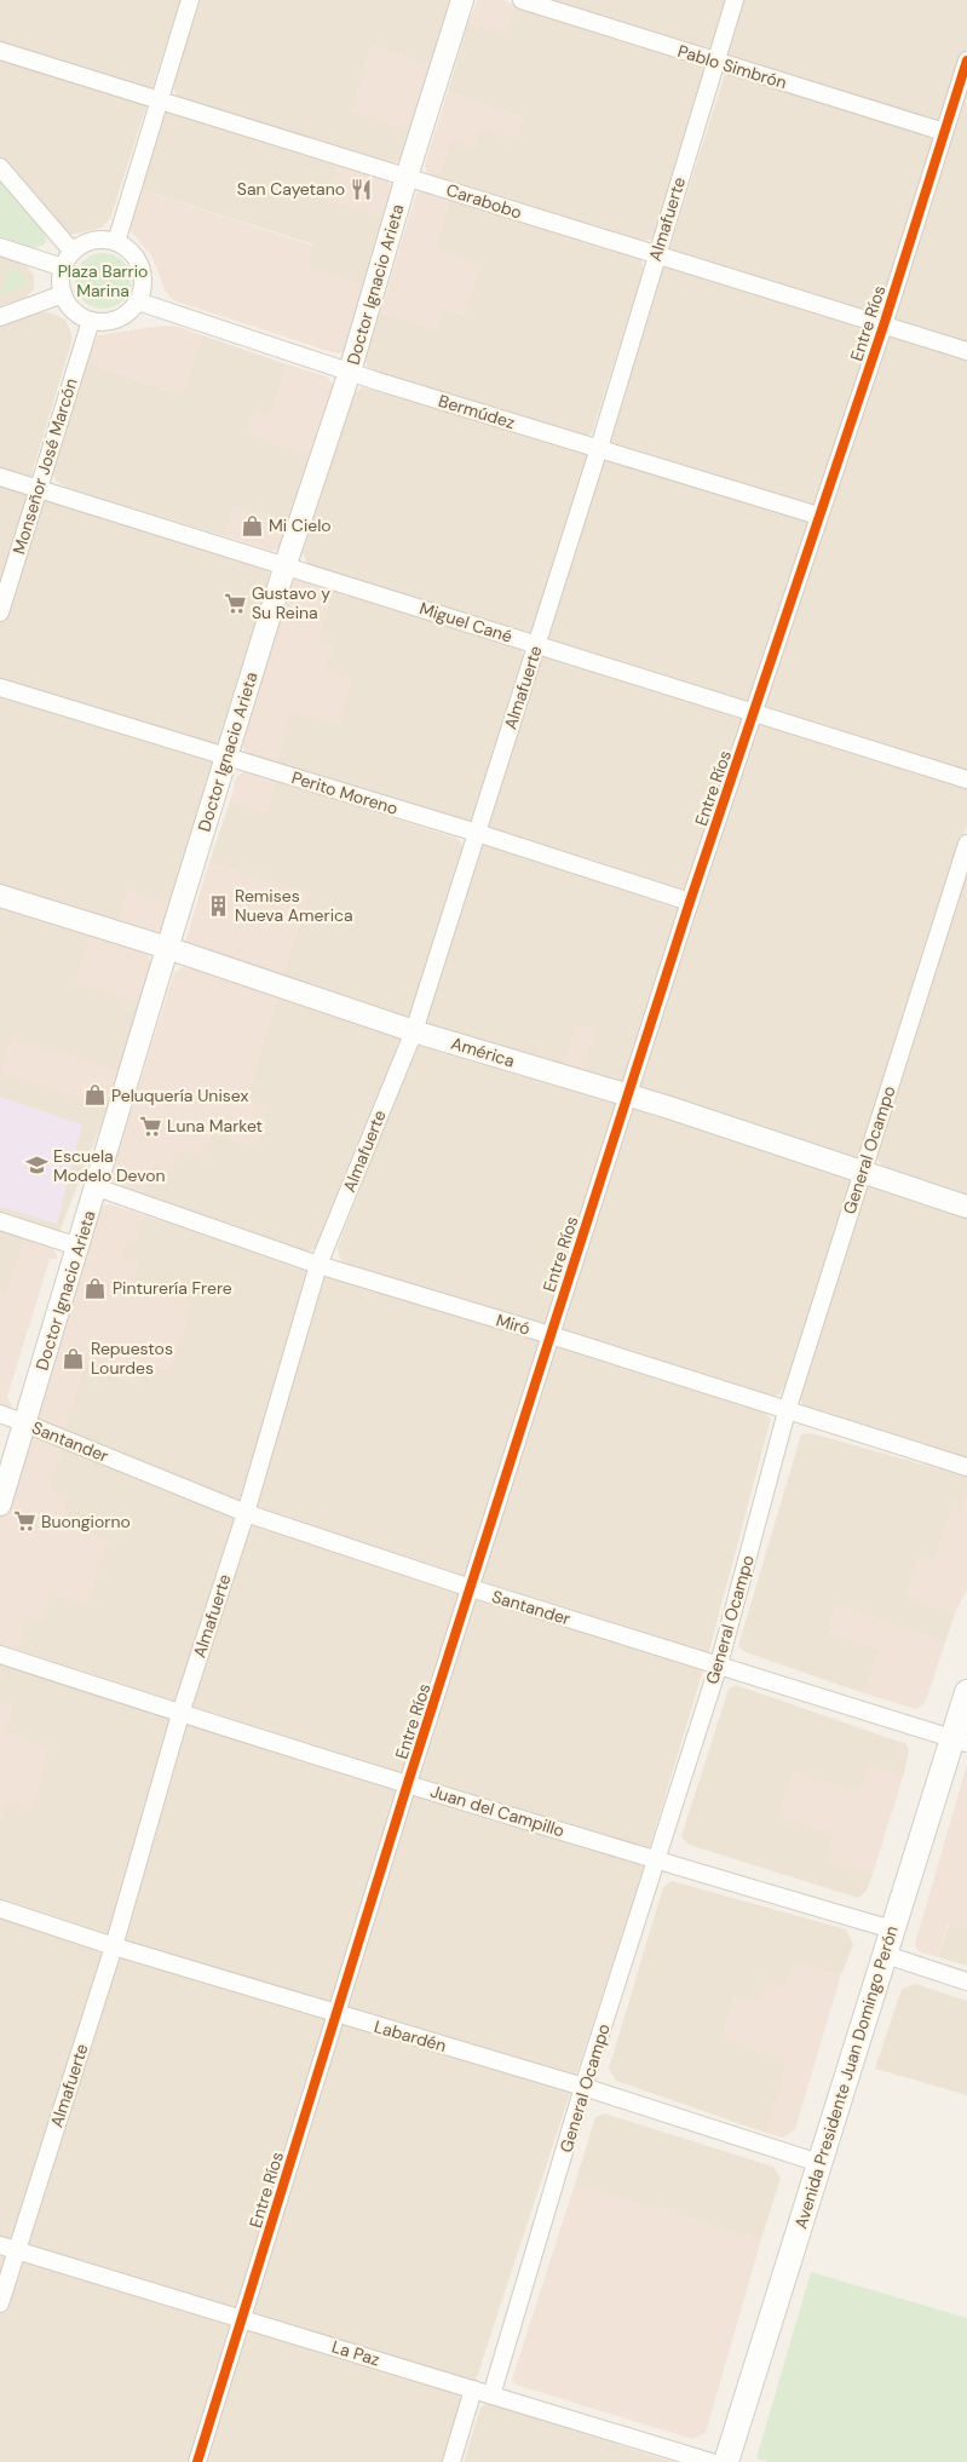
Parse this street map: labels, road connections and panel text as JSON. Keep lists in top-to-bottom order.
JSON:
{
  "streets": {
    "main road": ["Avenida Presidente Juan Domingo Perón"],
    "street": [
      "Pablo Simbrón",
      "Carabobo",
      "Almafuerte",
      "Doctor Ignacio Arieta",
      "Entre Ríos",
      "Bermúdez",
      "Monseñor José Marcón",
      "Miguel Cané",
      "Perito Moreno",
      "América",
      "General Ocampo",
      "Miró",
      "Santander",
      "Juan del Campillo",
      "Labardén",
      "La Paz"
    ]
  },
  "crossings": [
    ["Pablo Simbrón", "Almafuerte"],
    ["Pablo Simbrón", "Entre Ríos"],
    ["Carabobo", "Almafuerte"],
    ["Carabobo", "Doctor Ignacio Arieta"],
    ["Carabobo", "Entre Ríos"],
    ["Almafuerte", "Bermúdez"],
    ["Almafuerte", "Miguel Cané"],
    ["Almafuerte", "Perito Moreno"],
    ["Almafuerte", "América"],
    ["Almafuerte", "Miró"],
    ["Almafuerte", "Santander"],
    ["Almafuerte", "Juan del Campillo"],
    ["Almafuerte", "Labardén"],
    ["Almafuerte", "La Paz"],
    ["Doctor Ignacio Arieta", "Bermúdez"],
    ["Doctor Ignacio Arieta", "Miguel Cané"],
    ["Doctor Ignacio Arieta", "Perito Moreno"],
    ["Doctor Ignacio Arieta", "América"],
    ["Doctor Ignacio Arieta", "Miró"],
    ["Doctor Ignacio Arieta", "Santander"],
    ["Entre Ríos", "Bermúdez"],
    ["Entre Ríos", "Miguel Cané"],
    ["Entre Ríos", "Perito Moreno"],
    ["Entre Ríos", "América"],
    ["Entre Ríos", "Miró"],
    ["Entre Ríos", "Santander"],
    ["Entre Ríos", "Juan del Campillo"],
    ["Entre Ríos", "Labardén"],
    ["Entre Ríos", "La Paz"],
    ["Bermúdez", "Monseñor José Marcón"],
    ["Monseñor José Marcón", "Miguel Cané"],
    ["América", "General Ocampo"],
    ["General Ocampo", "Miró"],
    ["General Ocampo", "Santander"],
    ["General Ocampo", "Juan del Campillo"],
    ["General Ocampo", "Labardén"],
    ["General Ocampo", "La Paz"],
    ["Santander", "Avenida Presidente Juan Domingo Perón"],
    ["Juan del Campillo", "Avenida Presidente Juan Domingo Perón"],
    ["Labardén", "Avenida Presidente Juan Domingo Perón"]
  ],
  "parks": ["Plaza Barrio Marina"],
  "places": {
    "restaurant": ["San Cayetano"],
    "shop": [
      "Mi Cielo",
      "Peluquería Unisex",
      "Pinturería Frere",
      "Repuestos Lourdes"
    ],
    "supermarket": ["Gustavo y Su Reina", "Luna Market", "Buongiorno"],
    "building": ["Remises Nueva America"],
    "school or university": ["Escuela Modelo Devon"]
  }
}
